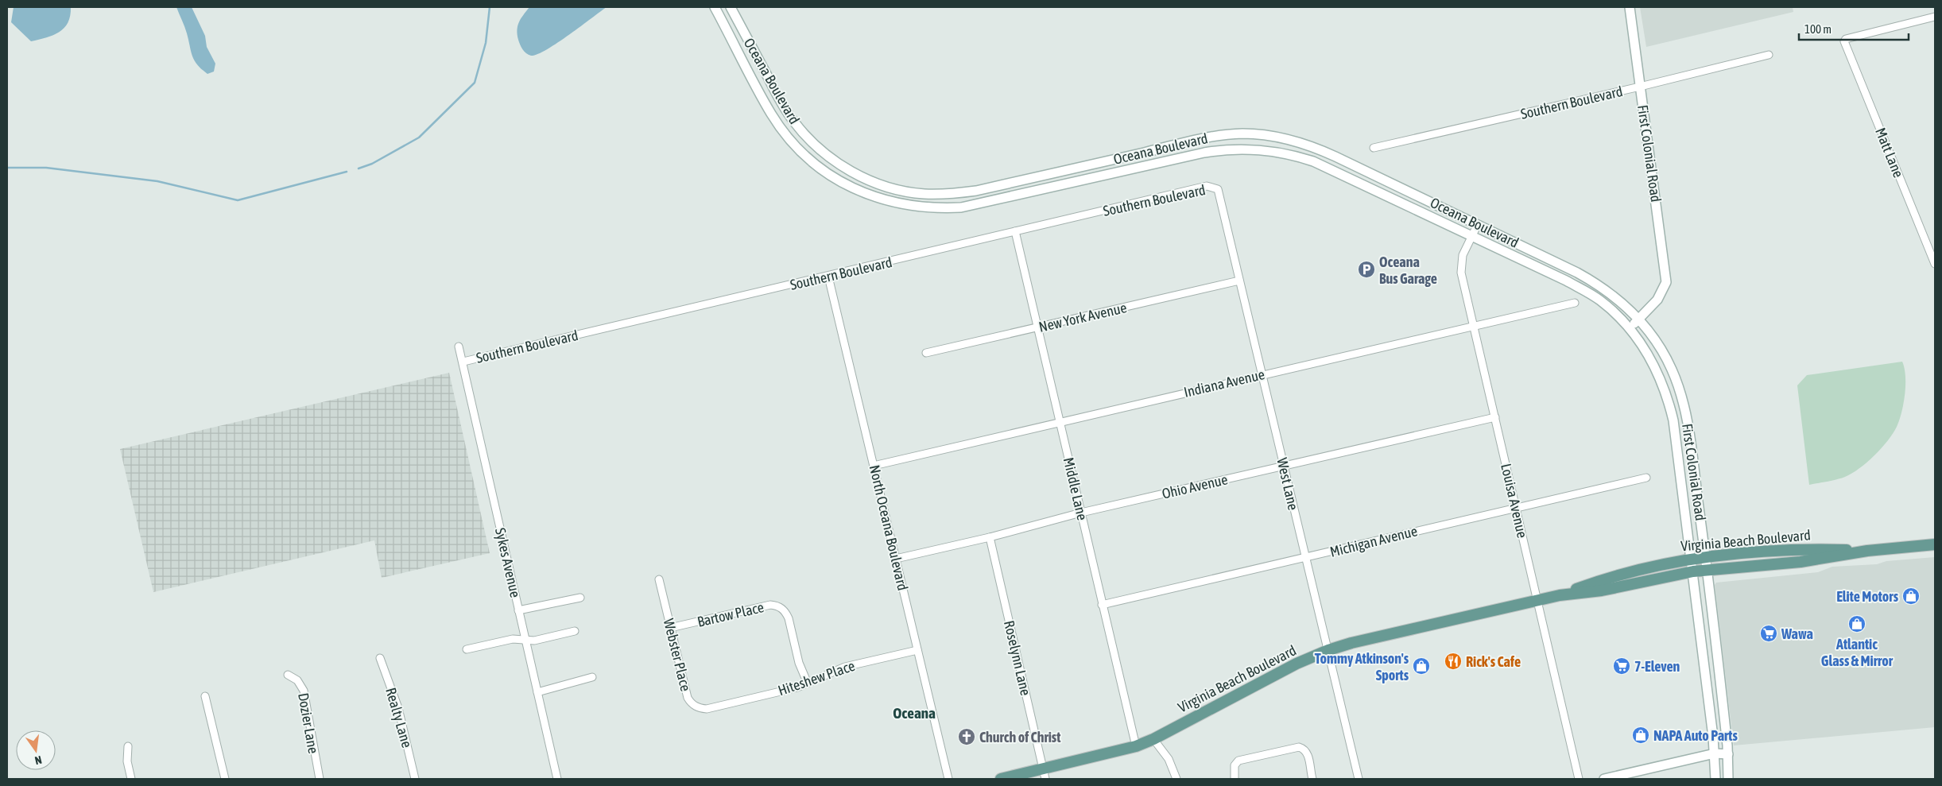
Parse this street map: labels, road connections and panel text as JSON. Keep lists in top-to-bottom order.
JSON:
{
  "streets": {
    "main road": ["Oceana Boulevard", "First Colonial Road", "Virginia Beach Boulevard"],
    "street": [
      "Southern Boulevard",
      "Matt Lane",
      "New York Avenue",
      "Indiana Avenue",
      "West Lane",
      "Ohio Avenue",
      "Middle Lane",
      "Louisa Avenue",
      "North Oceana Boulevard",
      "Michigan Avenue",
      "Sykes Avenue",
      "Bartow Place",
      "Webster Place",
      "Roselynn Lane",
      "Hiteshew Place",
      "Realty Lane",
      "Dozier Lane"
    ]
  },
  "crossings": [
    ["Oceana Boulevard", "First Colonial Road"],
    ["Oceana Boulevard", "Louisa Avenue"],
    ["Southern Boulevard", "First Colonial Road"],
    ["Southern Boulevard", "West Lane"],
    ["Southern Boulevard", "Middle Lane"],
    ["Southern Boulevard", "North Oceana Boulevard"],
    ["Southern Boulevard", "Sykes Avenue"],
    ["First Colonial Road", "Virginia Beach Boulevard"],
    ["New York Avenue", "West Lane"],
    ["New York Avenue", "Middle Lane"],
    ["Indiana Avenue", "West Lane"],
    ["Indiana Avenue", "Middle Lane"],
    ["Indiana Avenue", "Louisa Avenue"],
    ["Indiana Avenue", "North Oceana Boulevard"],
    ["West Lane", "Ohio Avenue"],
    ["West Lane", "Virginia Beach Boulevard"],
    ["West Lane", "Michigan Avenue"],
    ["Ohio Avenue", "Middle Lane"],
    ["Ohio Avenue", "Louisa Avenue"],
    ["Ohio Avenue", "North Oceana Boulevard"],
    ["Ohio Avenue", "Roselynn Lane"],
    ["Middle Lane", "Virginia Beach Boulevard"],
    ["Middle Lane", "Michigan Avenue"],
    ["Louisa Avenue", "Virginia Beach Boulevard"],
    ["Louisa Avenue", "Michigan Avenue"],
    ["North Oceana Boulevard", "Hiteshew Place"],
    ["Virginia Beach Boulevard", "Roselynn Lane"],
    ["Bartow Place", "Webster Place"],
    ["Bartow Place", "Hiteshew Place"],
    ["Webster Place", "Hiteshew Place"]
  ],
  "districts": ["Oceana"],
  "places": {
    "parking": ["Oceana Bus Garage"],
    "shop": [
      "Elite Motors",
      "Atlantic Glass & Mirror",
      "Tommy Atkinson's Sports",
      "NAPA Auto Parts"
    ],
    "supermarket": ["Wawa", "7-Eleven"],
    "restaurant": ["Rick's Cafe"],
    "church": ["Church of Christ"]
  },
  "scale_bar": "100 m",
  "north": "bottom"
}
